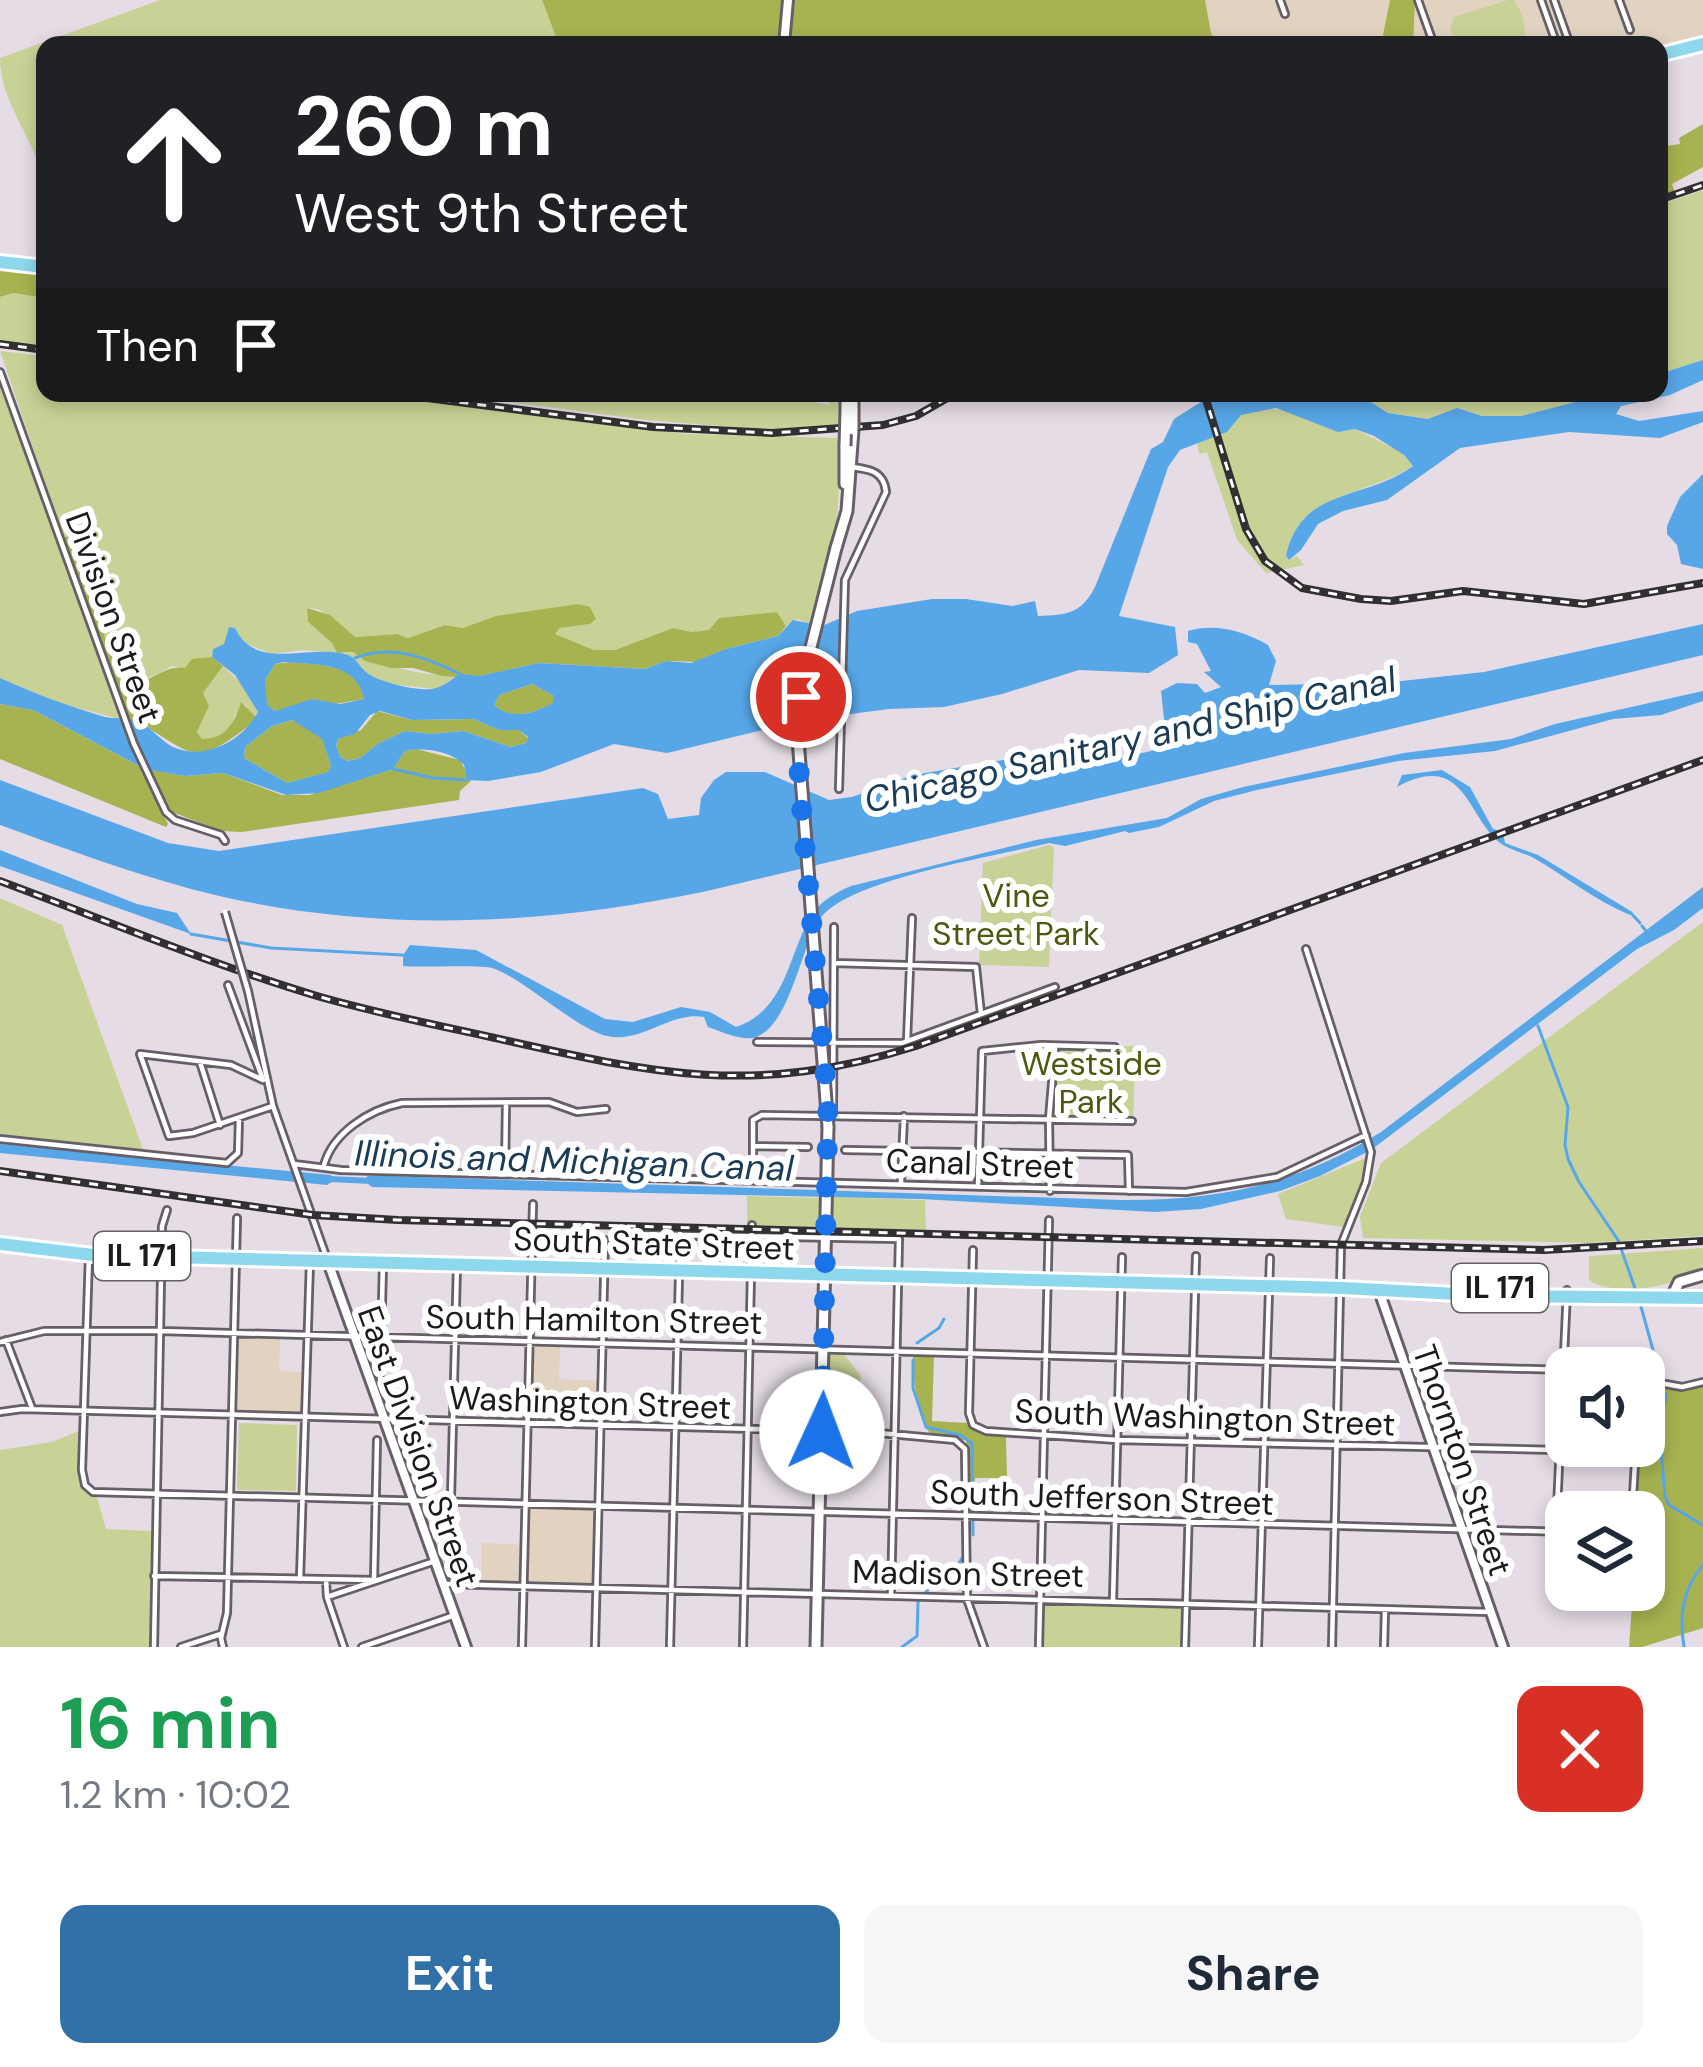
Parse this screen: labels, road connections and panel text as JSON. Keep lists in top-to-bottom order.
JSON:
{
  "streets": {
    "main road": ["South State Street", "IL 171"],
    "street": [
      "Division Street",
      "Canal Street",
      "South Hamilton Street",
      "Washington Street",
      "South Washington Street",
      "East Division Street",
      "Thornton Street",
      "South Jefferson Street",
      "Madison Street"
    ]
  },
  "crossings": [
    ["South State Street", "IL 171"],
    ["South State Street", "East Division Street"],
    ["South State Street", "Thornton Street"],
    ["IL 171", "Thornton Street"],
    ["South Hamilton Street", "South Washington Street"],
    ["South Hamilton Street", "East Division Street"],
    ["South Hamilton Street", "Thornton Street"],
    ["Washington Street", "East Division Street"],
    ["Washington Street", "South Jefferson Street"],
    ["South Washington Street", "Thornton Street"],
    ["East Division Street", "South Jefferson Street"],
    ["East Division Street", "Madison Street"],
    ["Thornton Street", "South Jefferson Street"],
    ["Thornton Street", "Madison Street"]
  ],
  "water": ["Chicago Sanitary and Ship Canal", "Illinois and Michigan Canal"],
  "parks": ["Vine Street Park", "Westside Park"],
  "page": {
    "turn": ["260 m", "West 9th Street"],
    "then": "Then",
    "heading": ["16 min", "1.2 km · 10:02"],
    "buttons": ["Exit", "Share"]
  }
}
